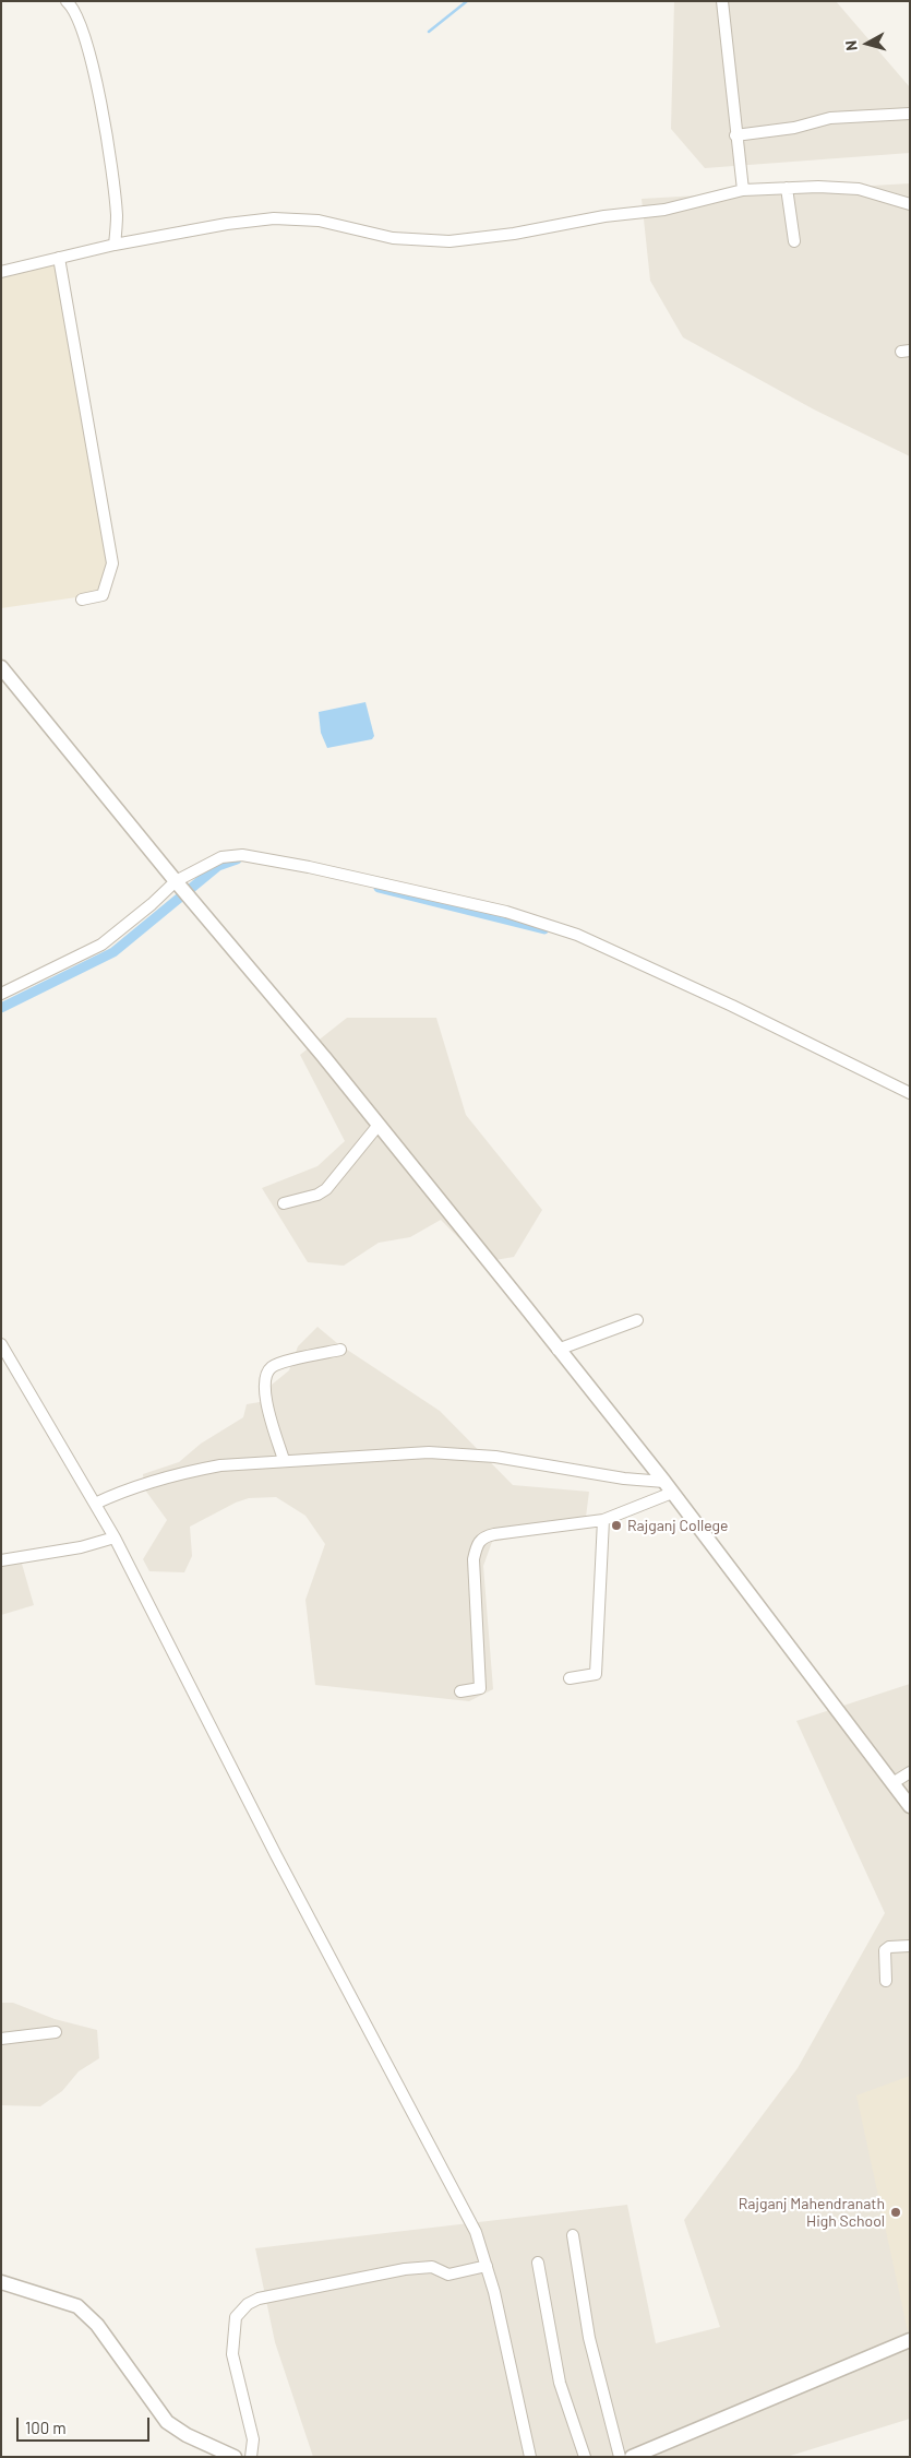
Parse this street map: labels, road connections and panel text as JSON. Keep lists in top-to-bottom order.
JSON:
{
  "places": ["Rajganj College", "Rajganj Mahendranath High School"],
  "scale_bar": "100 m",
  "north": "left"
}
